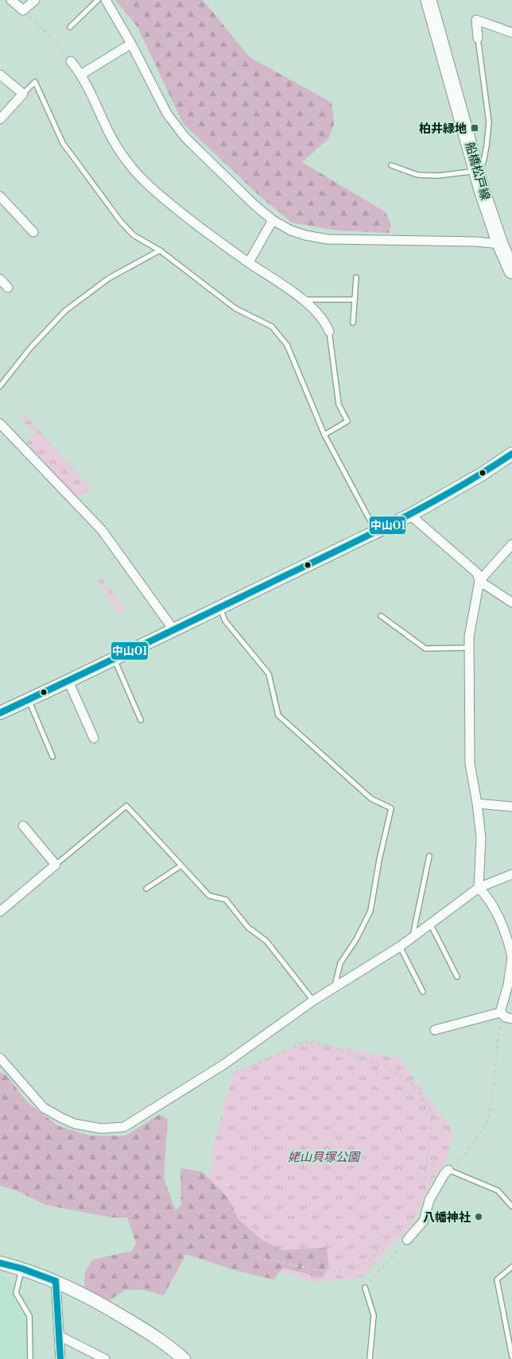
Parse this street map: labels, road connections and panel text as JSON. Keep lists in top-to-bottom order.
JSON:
{
  "streets": {
    "main road": ["船橋松戸線"]
  },
  "parks": ["姥山貝塚公園"],
  "places": {
    "transit": ["柏井緑地"],
    "other": ["八幡神社"]
  },
  "lines": ["transit line 中山01"]
}
